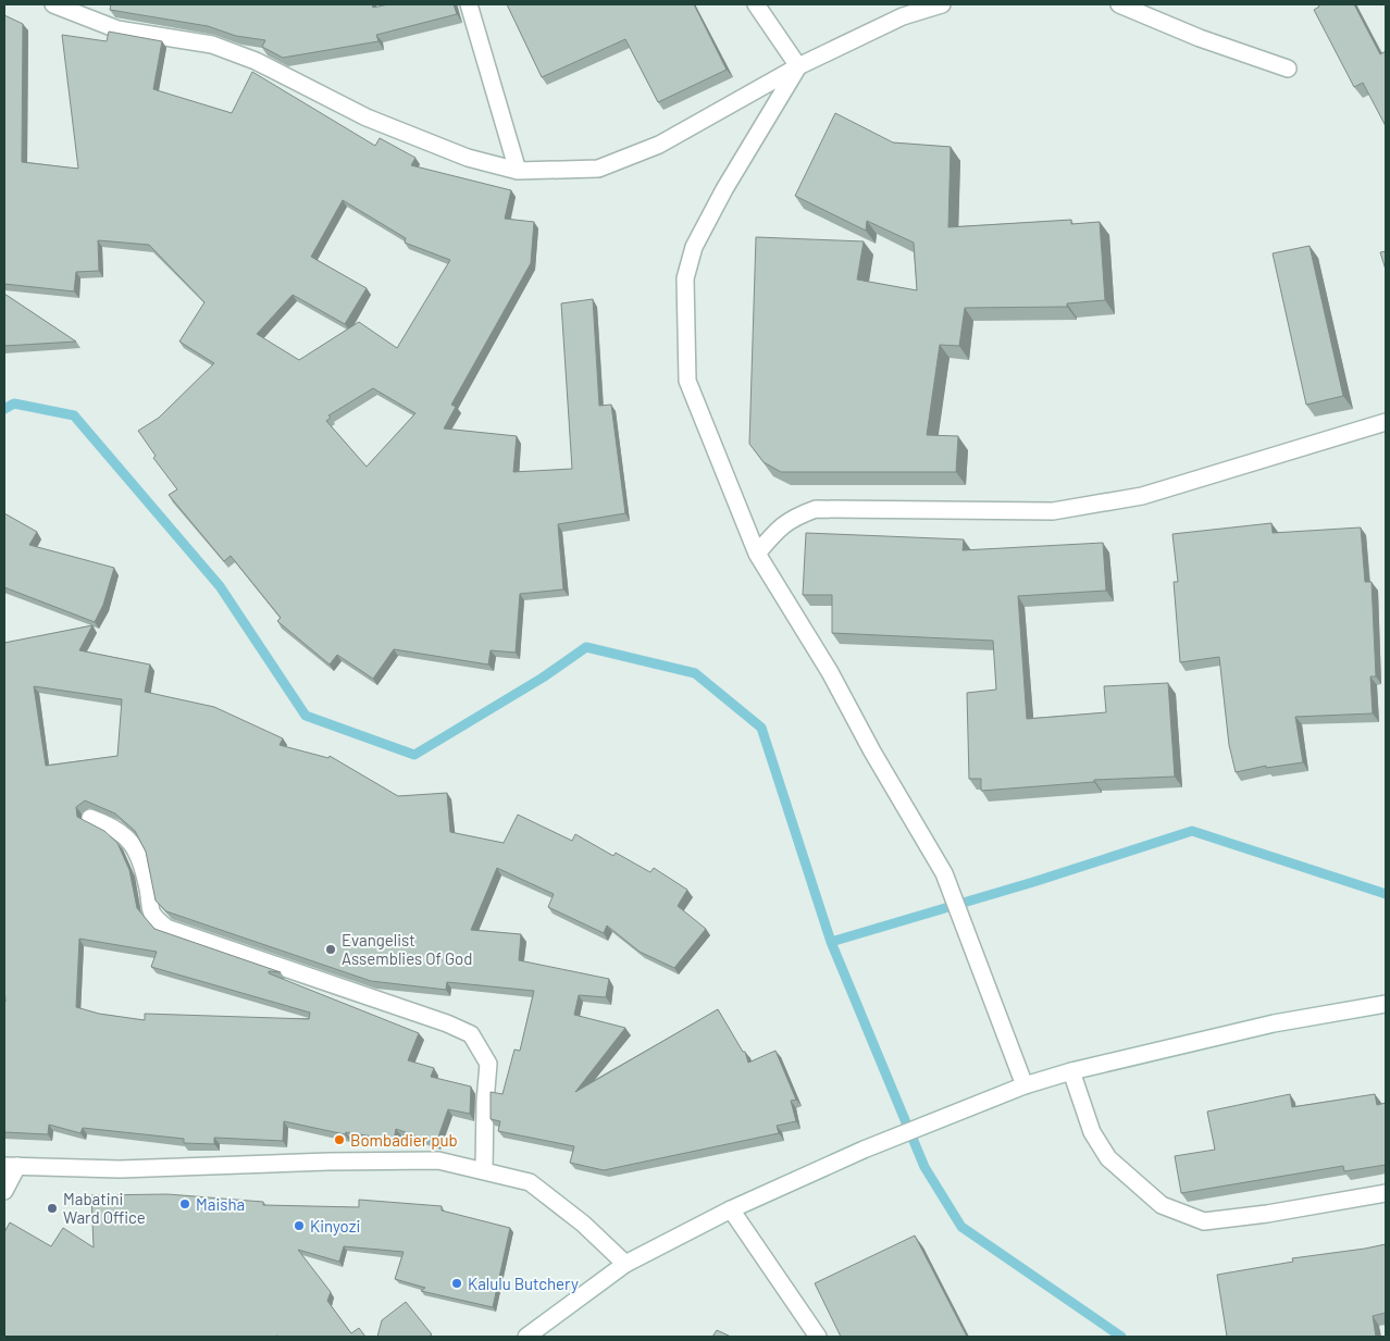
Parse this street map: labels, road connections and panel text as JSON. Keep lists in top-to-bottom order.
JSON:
{
  "places": [
    "Evangelist Assemblies Of God",
    "Bombadier pub",
    "Maisha",
    "Mabatini Ward Office",
    "Kinyozi",
    "Kalulu Butchery"
  ]
}
